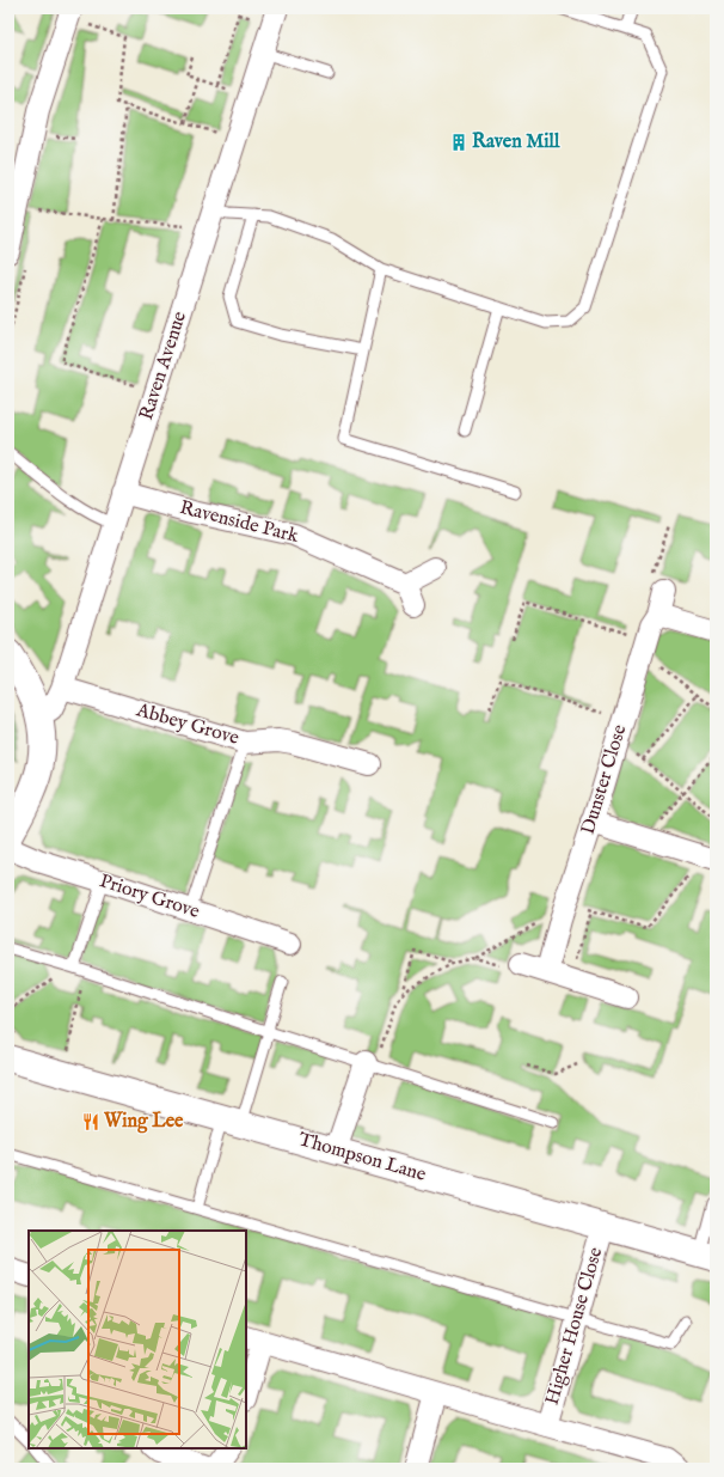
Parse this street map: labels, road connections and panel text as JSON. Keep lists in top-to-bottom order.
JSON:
{
  "streets": {
    "main road": ["Thompson Lane"],
    "street": [
      "Raven Avenue",
      "Ravenside Park",
      "Abbey Grove",
      "Dunster Close",
      "Priory Grove",
      "Higher House Close"
    ]
  },
  "crossings": [
    ["Raven Avenue", "Ravenside Park"],
    ["Raven Avenue", "Abbey Grove"],
    ["Thompson Lane", "Higher House Close"]
  ],
  "places": {
    "building": ["Raven Mill"],
    "restaurant": ["Wing Lee"]
  }
}
